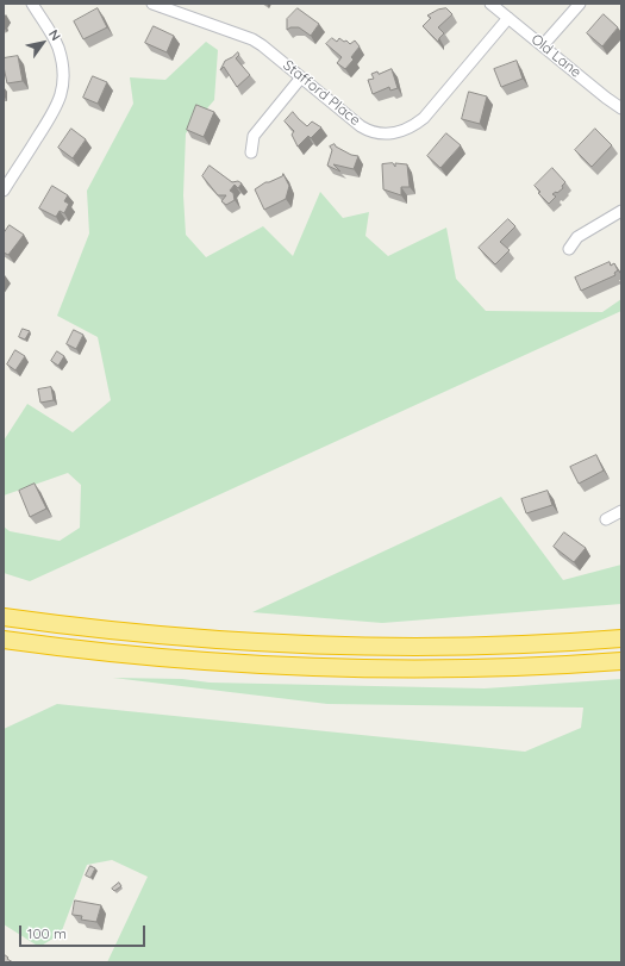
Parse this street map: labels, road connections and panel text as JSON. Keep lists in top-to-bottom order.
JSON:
{
  "streets": {
    "street": ["Old Lane", "Stafford Place"]
  },
  "crossings": [
    ["Old Lane", "Stafford Place"]
  ],
  "scale_bar": "100 m",
  "north": "top right"
}
